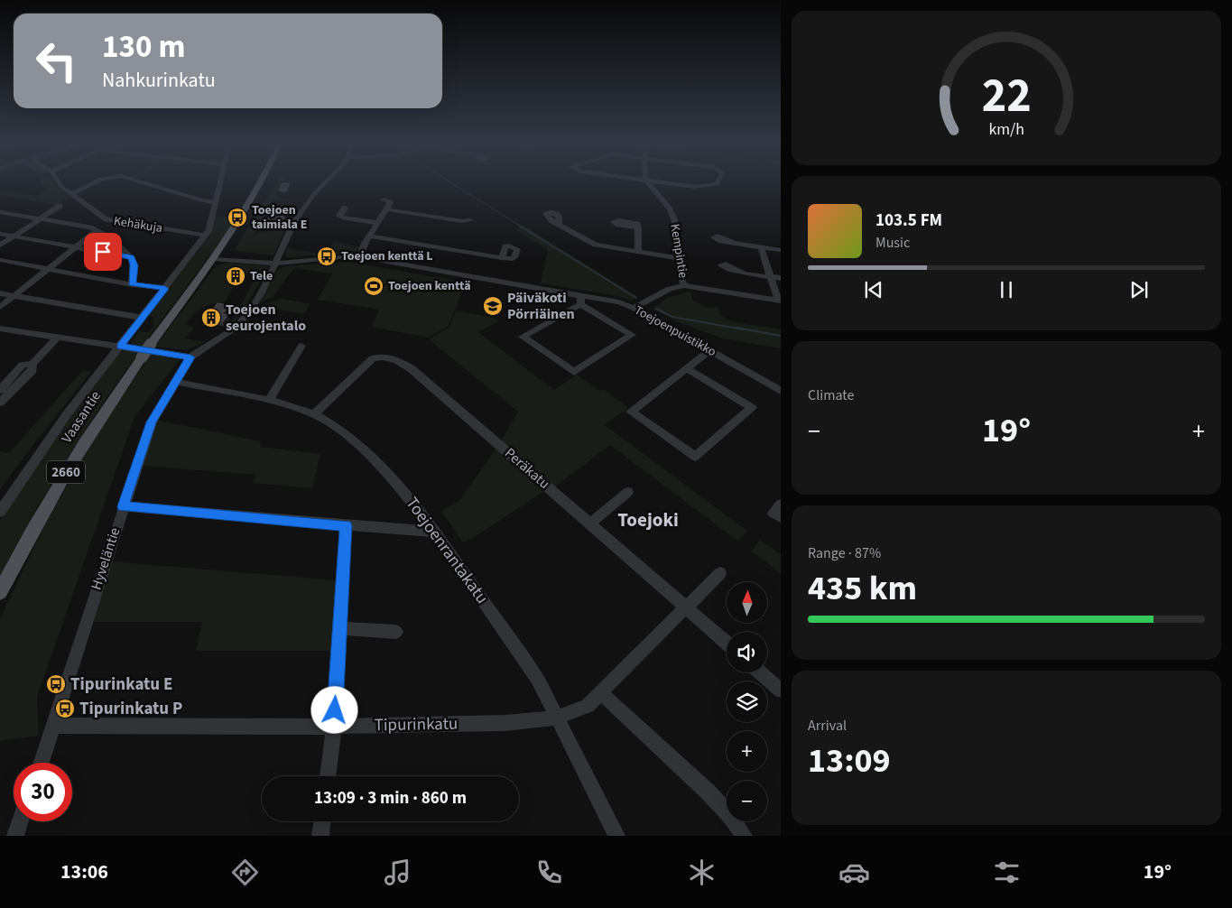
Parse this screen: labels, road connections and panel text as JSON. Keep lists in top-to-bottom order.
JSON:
{
  "streets": {
    "main road": ["Vaasantie", "2660"],
    "street": [
      "Kehäkuja",
      "Kempintie",
      "Toejoenpuistikko",
      "Peräkatu",
      "Toejoenrantakatu",
      "Hyveläntie",
      "Tipurinkatu"
    ]
  },
  "crossings": [
    ["Kempintie", "Toejoenpuistikko"],
    ["Toejoenpuistikko", "Vaasantie"],
    ["Toejoenpuistikko", "Hyveläntie"],
    ["Peräkatu", "Toejoenrantakatu"],
    ["Peräkatu", "Tipurinkatu"],
    ["Toejoenrantakatu", "Hyveläntie"],
    ["Toejoenrantakatu", "Tipurinkatu"],
    ["Hyveläntie", "Tipurinkatu"]
  ],
  "districts": ["Toejoki"],
  "places": {
    "bus stop": [
      "Toejoen taimiala E",
      "Toejoen kenttä L",
      "Tipurinkatu E",
      "Tipurinkatu P"
    ],
    "building": ["Tele", "Toejoen seurojentalo"],
    "sports": ["Toejoen kenttä"],
    "school or university": ["Päiväkoti Pörriäinen"]
  },
  "north": "top",
  "page": {
    "turn": ["130 m", "Nahkurinkatu"],
    "song": ["103.5 FM", "Music"],
    "tile": [
      "Climate",
      ["Range · 87%", "435 km"],
      ["Arrival", "13:09"]
    ],
    "heat": ["−", "19°", "+"],
    "map_buttons": ["+", "−"],
    "limit": "30",
    "trip": "13:09 · 3 min · 860 m",
    "tabs": ["13:06", "19°"],
    "gauge": ["22", "km/h"]
  }
}
